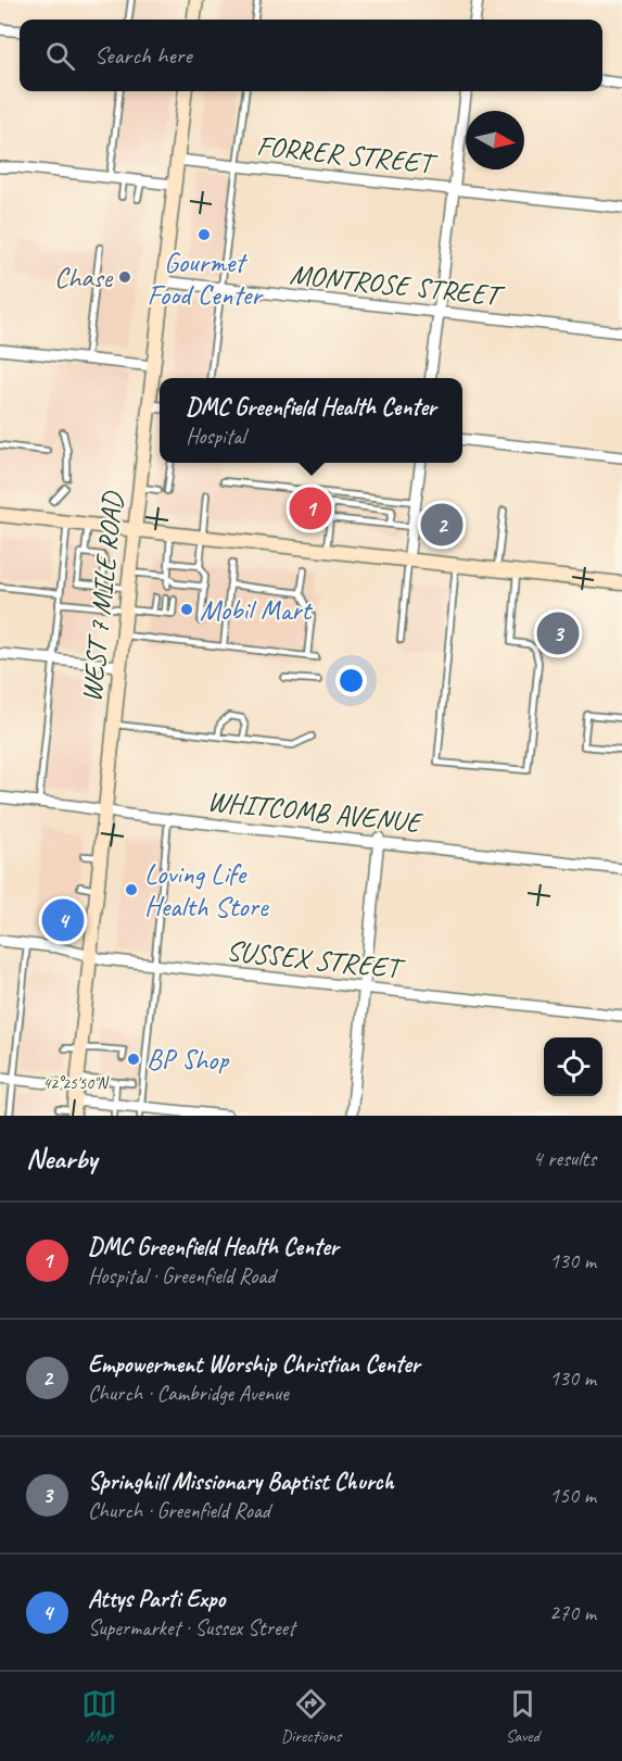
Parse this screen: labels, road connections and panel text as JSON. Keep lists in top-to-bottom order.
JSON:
{
  "streets": {
    "main road": ["WEST 7 MILE ROAD"],
    "street": [
      "FORRER STREET",
      "MONTROSE STREET",
      "WHITCOMB AVENUE",
      "SUSSEX STREET"
    ]
  },
  "crossings": [
    ["FORRER STREET", "WEST 7 MILE ROAD"],
    ["MONTROSE STREET", "WEST 7 MILE ROAD"],
    ["WEST 7 MILE ROAD", "WHITCOMB AVENUE"],
    ["WEST 7 MILE ROAD", "SUSSEX STREET"]
  ],
  "places": [
    "Gourmet Food Center",
    "Chase",
    "Mobil Mart",
    "Loving Life Health Store",
    "BP Shop"
  ],
  "north": "right",
  "page": {
    "search": "Search here",
    "popup": ["DMC Greenfield Health Center", "Hospital"],
    "pins": [
      "1",
      "2",
      "3",
      "4"
    ],
    "heading": ["Nearby", "4 results"],
    "list": [
      {
        "mark": "1",
        "name": "DMC Greenfield Health Center",
        "note": "Hospital · Greenfield Road",
        "value": "130 m"
      },
      {
        "mark": "2",
        "name": "Empowerment Worship Christian Center",
        "note": "Church · Cambridge Avenue",
        "value": "130 m"
      },
      {
        "mark": "3",
        "name": "Springhill Missionary Baptist Church",
        "note": "Church · Greenfield Road",
        "value": "150 m"
      },
      {
        "mark": "4",
        "name": "Attys Parti Expo",
        "note": "Supermarket · Sussex Street",
        "value": "270 m"
      }
    ],
    "nav": ["Map", "Directions", "Saved"]
  },
  "coordinates": ["42°25'50\"N"]
}
